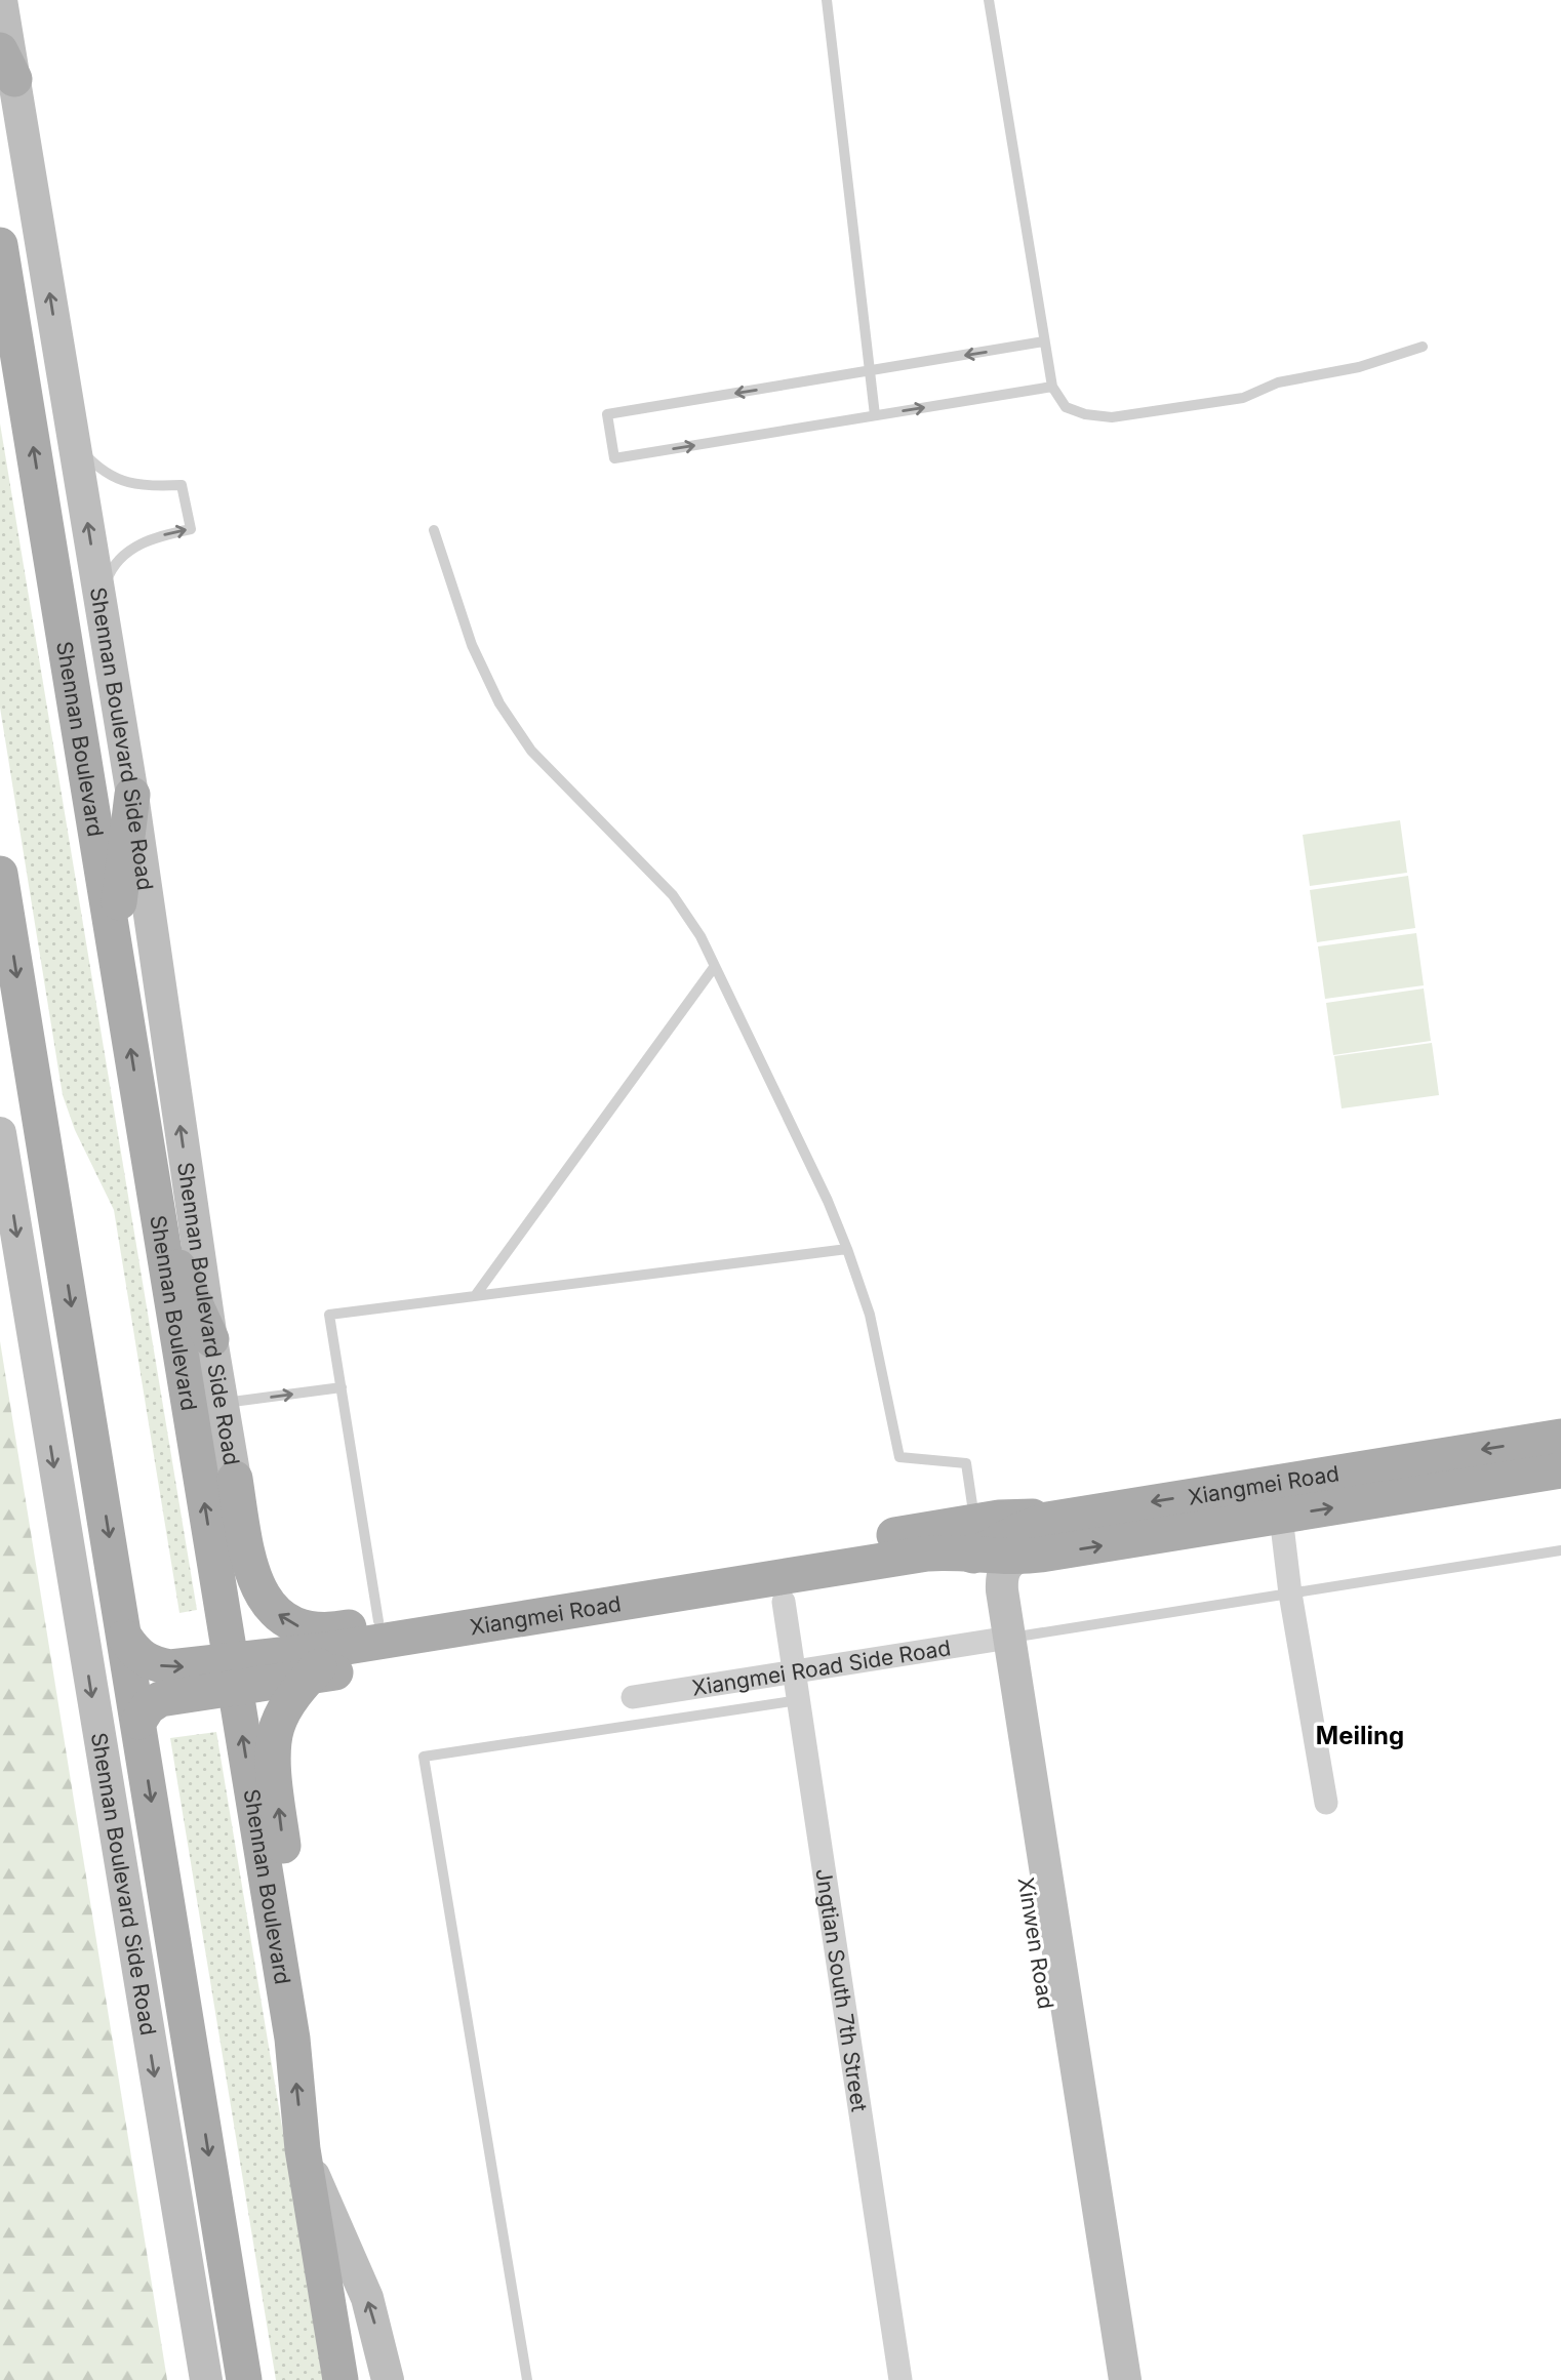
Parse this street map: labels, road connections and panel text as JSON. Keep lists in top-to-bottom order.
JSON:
{
  "streets": {
    "main road": [
      "Shennan Boulevard",
      "Shennan Boulevard Side Road",
      "Xiangmei Road",
      "Xinwen Road"
    ],
    "street": ["Xiangmei Road Side Road", "Jngtian South 7th Street"]
  },
  "crossings": [
    ["Shennan Boulevard", "Shennan Boulevard Side Road"],
    ["Shennan Boulevard", "Xiangmei Road"],
    ["Xiangmei Road", "Xinwen Road"],
    ["Xiangmei Road", "Jngtian South 7th Street"],
    ["Xiangmei Road Side Road", "Xinwen Road"],
    ["Xiangmei Road Side Road", "Jngtian South 7th Street"]
  ],
  "districts": ["Meiling"]
}
